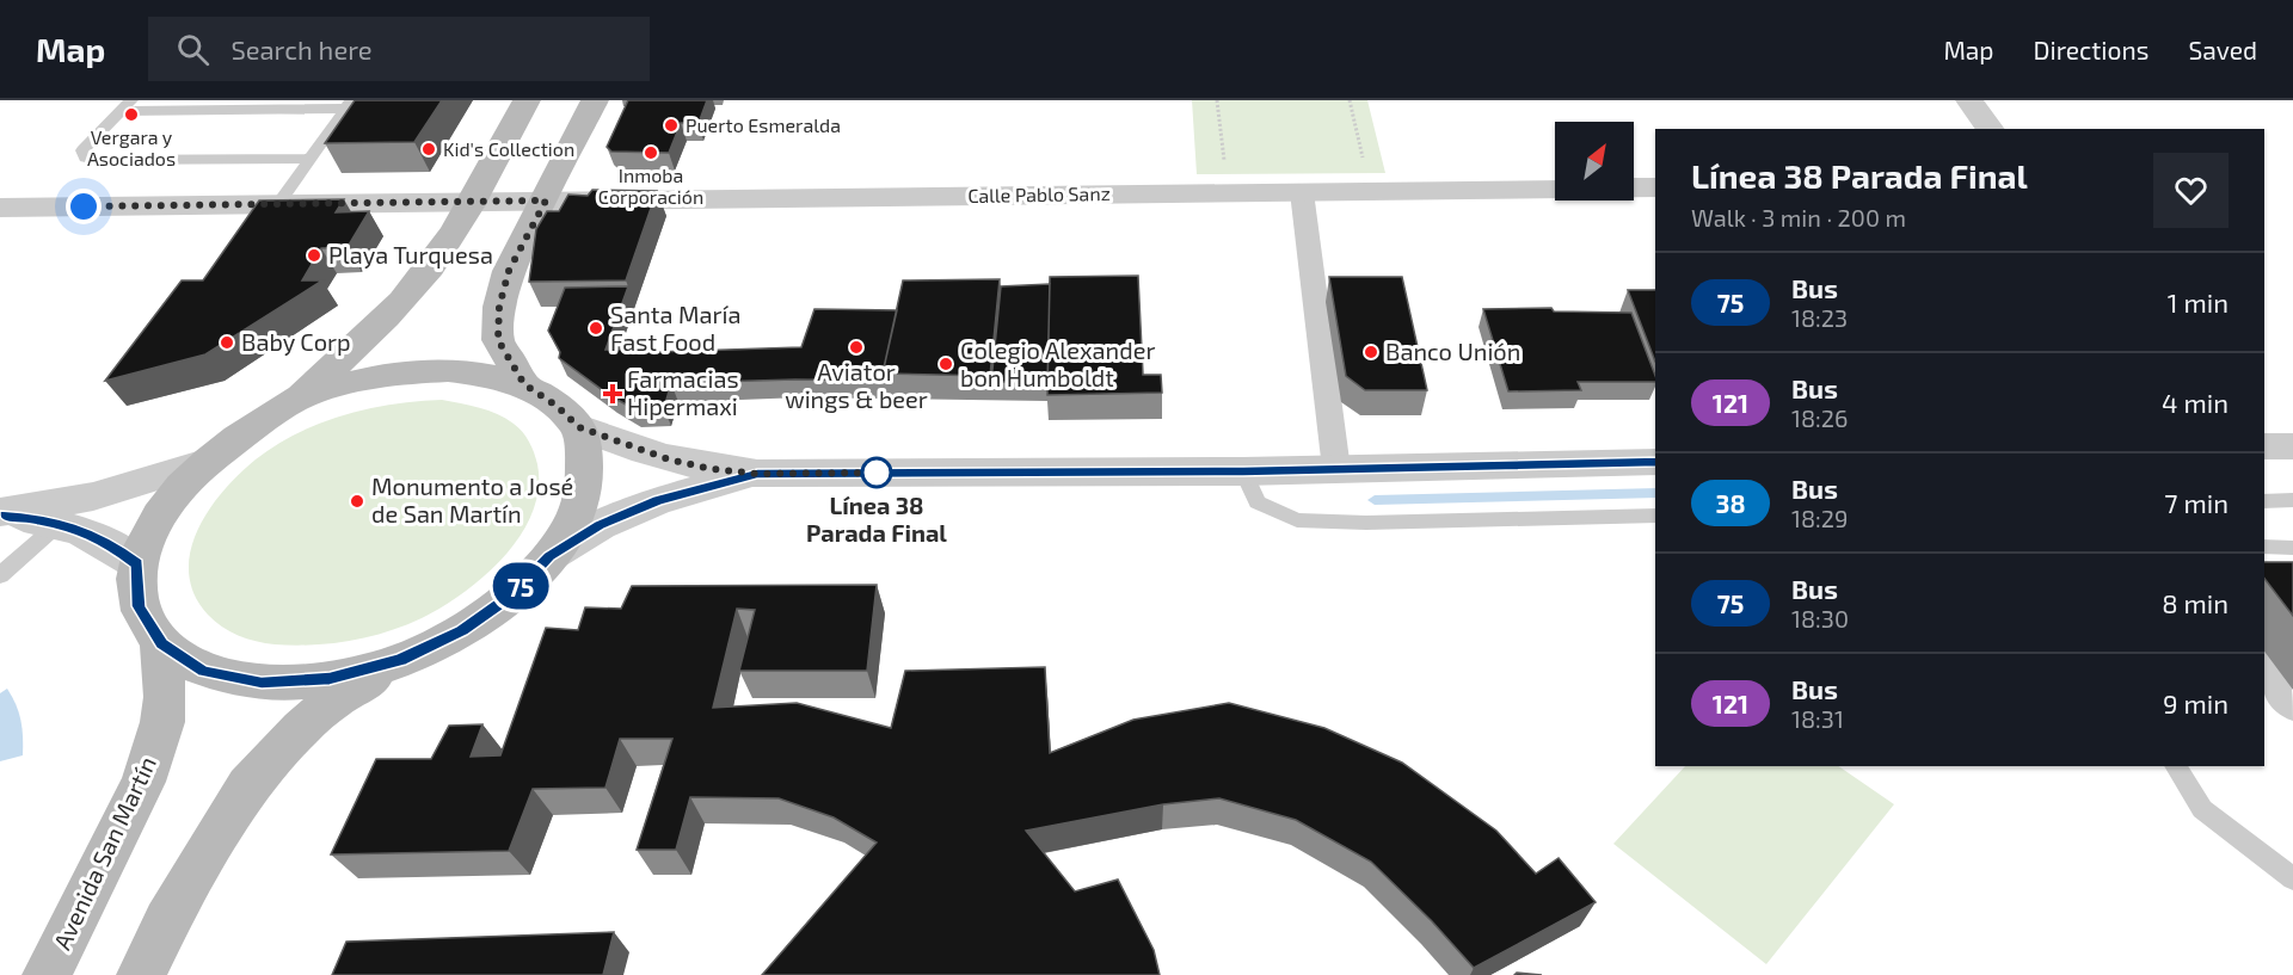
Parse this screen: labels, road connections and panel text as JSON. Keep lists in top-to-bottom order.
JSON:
{
  "streets": {
    "main road": ["Avenida San Martín"],
    "street": ["Calle Pablo Sanz"]
  },
  "places": {
    "other": [
      "Vergara y Asociados",
      "Puerto Esmeralda",
      "Kid's Collection",
      "Inmoba Corporación",
      "Playa Turquesa",
      "Santa María Fast Food",
      "Baby Corp",
      "Aviator wings & beer",
      "Banco Unión",
      "Colegio Alexander bon Humboldt",
      "Línea 38 Parada Final",
      "Monumento a José de San Martín"
    ],
    "health": ["Farmacias Hipermaxi"]
  },
  "lines": ["bus line 75"],
  "north": "top right",
  "page": {
    "header": "Map",
    "search": "Search here",
    "nav": ["Map", "Directions", "Saved"],
    "on_map": "75",
    "heading": ["Línea 38 Parada Final", "Walk · 3 min · 200 m"],
    "list": [
      {
        "mark": "75",
        "name": "Bus",
        "note": "18:23",
        "value": "1 min"
      },
      {
        "mark": "121",
        "name": "Bus",
        "note": "18:26",
        "value": "4 min"
      },
      {
        "mark": "38",
        "name": "Bus",
        "note": "18:29",
        "value": "7 min"
      },
      {
        "mark": "75",
        "name": "Bus",
        "note": "18:30",
        "value": "8 min"
      },
      {
        "mark": "121",
        "name": "Bus",
        "note": "18:31",
        "value": "9 min"
      }
    ]
  }
}
